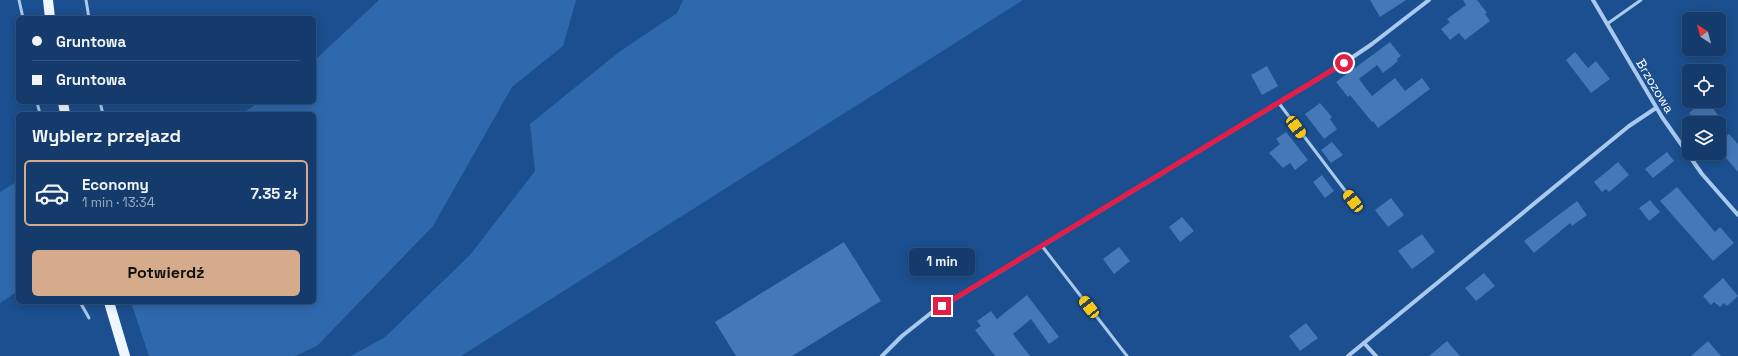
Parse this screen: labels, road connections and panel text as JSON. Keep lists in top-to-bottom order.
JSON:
{
  "streets": {
    "street": ["Brzozowa"]
  },
  "north": "top left",
  "page": {
    "banner": ["Gruntowa", "Gruntowa"],
    "heading": "Wybierz przejazd",
    "list": [
      {
        "name": "Economy",
        "note": "1 min · 13:34",
        "value": "7.35 zł"
      }
    ],
    "buttons": "Potwierdź",
    "bubble": "1 min"
  }
}
